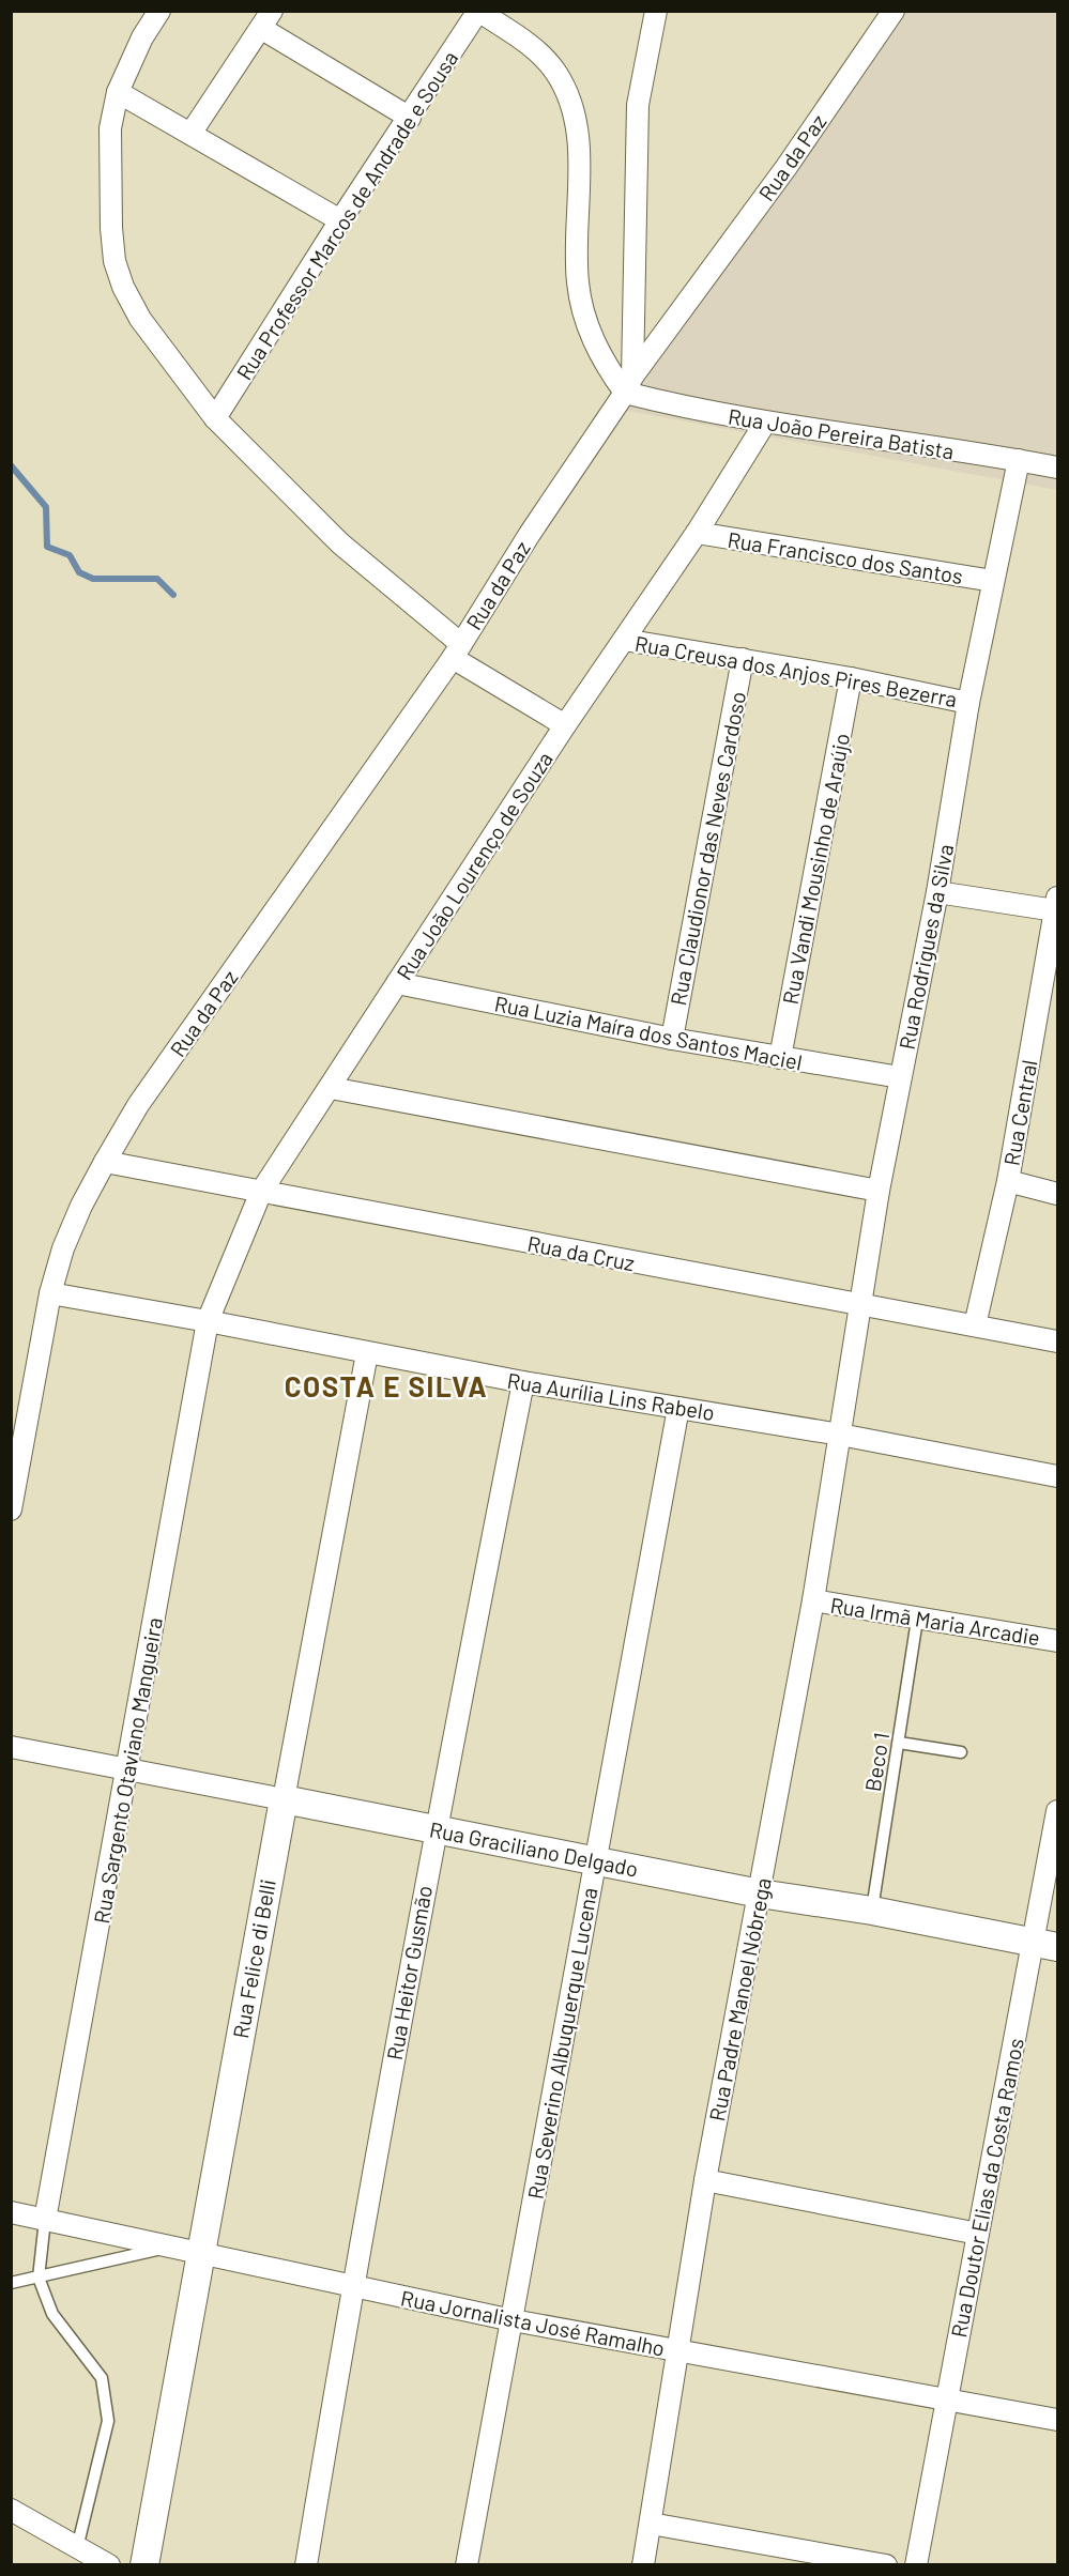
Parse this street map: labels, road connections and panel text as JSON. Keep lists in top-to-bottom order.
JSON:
{
  "streets": {
    "street": [
      "Rua da Paz",
      "Rua Professor Marcos de Andrade e Sousa",
      "Rua João Pereira Batista",
      "Rua Francisco dos Santos",
      "Rua Creusa dos Anjos Pires Bezerra",
      "Rua Claudionor das Neves Cardoso",
      "Rua João Lourenço de Souza",
      "Rua Vandi Mousinho de Araújo",
      "Rua Rodrigues da Silva",
      "Rua Luzia Maíra dos Santos Maciel",
      "Rua Central",
      "Rua da Cruz",
      "Rua Aurília Lins Rabelo",
      "Rua Irmã Maria Arcadie",
      "Rua Sargento Otaviano Mangueira",
      "Rua Graciliano Delgado",
      "Rua Felice di Belli",
      "Rua Heitor Gusmão",
      "Rua Padre Manoel Nóbrega",
      "Rua Severino Albuquerque Lucena",
      "Rua Doutor Elias da Costa Ramos",
      "Rua Jornalista José Ramalho"
    ],
    "lane": ["Beco 1"]
  },
  "crossings": [
    ["Rua da Paz", "Rua João Pereira Batista"],
    ["Rua da Paz", "Rua da Cruz"],
    ["Rua da Paz", "Rua Aurília Lins Rabelo"],
    ["Rua João Pereira Batista", "Rua João Lourenço de Souza"],
    ["Rua João Pereira Batista", "Rua Rodrigues da Silva"],
    ["Rua Francisco dos Santos", "Rua João Lourenço de Souza"],
    ["Rua Francisco dos Santos", "Rua Rodrigues da Silva"],
    ["Rua Creusa dos Anjos Pires Bezerra", "Rua Claudionor das Neves Cardoso"],
    ["Rua Creusa dos Anjos Pires Bezerra", "Rua João Lourenço de Souza"],
    ["Rua Creusa dos Anjos Pires Bezerra", "Rua Vandi Mousinho de Araújo"],
    ["Rua Creusa dos Anjos Pires Bezerra", "Rua Rodrigues da Silva"],
    ["Rua Claudionor das Neves Cardoso", "Rua Luzia Maíra dos Santos Maciel"],
    ["Rua João Lourenço de Souza", "Rua Luzia Maíra dos Santos Maciel"],
    ["Rua João Lourenço de Souza", "Rua da Cruz"],
    ["Rua João Lourenço de Souza", "Rua Aurília Lins Rabelo"],
    ["Rua João Lourenço de Souza", "Rua Sargento Otaviano Mangueira"],
    ["Rua Vandi Mousinho de Araújo", "Rua Luzia Maíra dos Santos Maciel"],
    ["Rua Rodrigues da Silva", "Rua Luzia Maíra dos Santos Maciel"],
    ["Rua Rodrigues da Silva", "Rua da Cruz"],
    ["Rua Rodrigues da Silva", "Rua Aurília Lins Rabelo"],
    ["Rua Rodrigues da Silva", "Rua Padre Manoel Nóbrega"],
    ["Rua Central", "Rua da Cruz"],
    ["Rua Aurília Lins Rabelo", "Rua Sargento Otaviano Mangueira"],
    ["Rua Aurília Lins Rabelo", "Rua Felice di Belli"],
    ["Rua Aurília Lins Rabelo", "Rua Heitor Gusmão"],
    ["Rua Aurília Lins Rabelo", "Rua Padre Manoel Nóbrega"],
    ["Rua Aurília Lins Rabelo", "Rua Severino Albuquerque Lucena"],
    ["Rua Irmã Maria Arcadie", "Beco 1"],
    ["Rua Irmã Maria Arcadie", "Rua Padre Manoel Nóbrega"],
    ["Beco 1", "Rua Graciliano Delgado"],
    ["Rua Sargento Otaviano Mangueira", "Rua Graciliano Delgado"],
    ["Rua Sargento Otaviano Mangueira", "Rua Jornalista José Ramalho"],
    ["Rua Graciliano Delgado", "Rua Felice di Belli"],
    ["Rua Graciliano Delgado", "Rua Heitor Gusmão"],
    ["Rua Graciliano Delgado", "Rua Padre Manoel Nóbrega"],
    ["Rua Graciliano Delgado", "Rua Severino Albuquerque Lucena"],
    ["Rua Graciliano Delgado", "Rua Doutor Elias da Costa Ramos"],
    ["Rua Felice di Belli", "Rua Jornalista José Ramalho"],
    ["Rua Heitor Gusmão", "Rua Jornalista José Ramalho"],
    ["Rua Padre Manoel Nóbrega", "Rua Jornalista José Ramalho"],
    ["Rua Severino Albuquerque Lucena", "Rua Jornalista José Ramalho"],
    ["Rua Doutor Elias da Costa Ramos", "Rua Jornalista José Ramalho"]
  ],
  "districts": ["COSTA E SILVA"]
}
